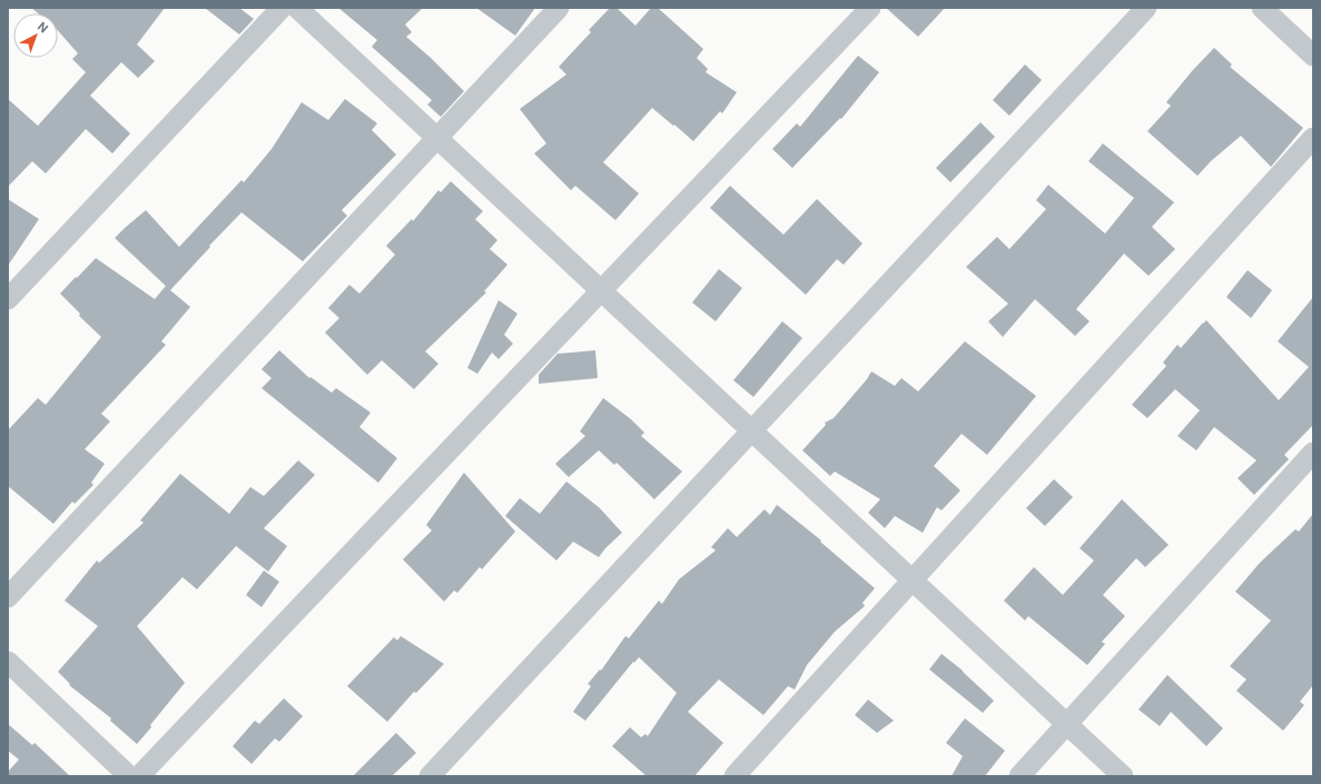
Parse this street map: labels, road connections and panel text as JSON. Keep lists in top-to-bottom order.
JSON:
{
  "north": "top right"
}
